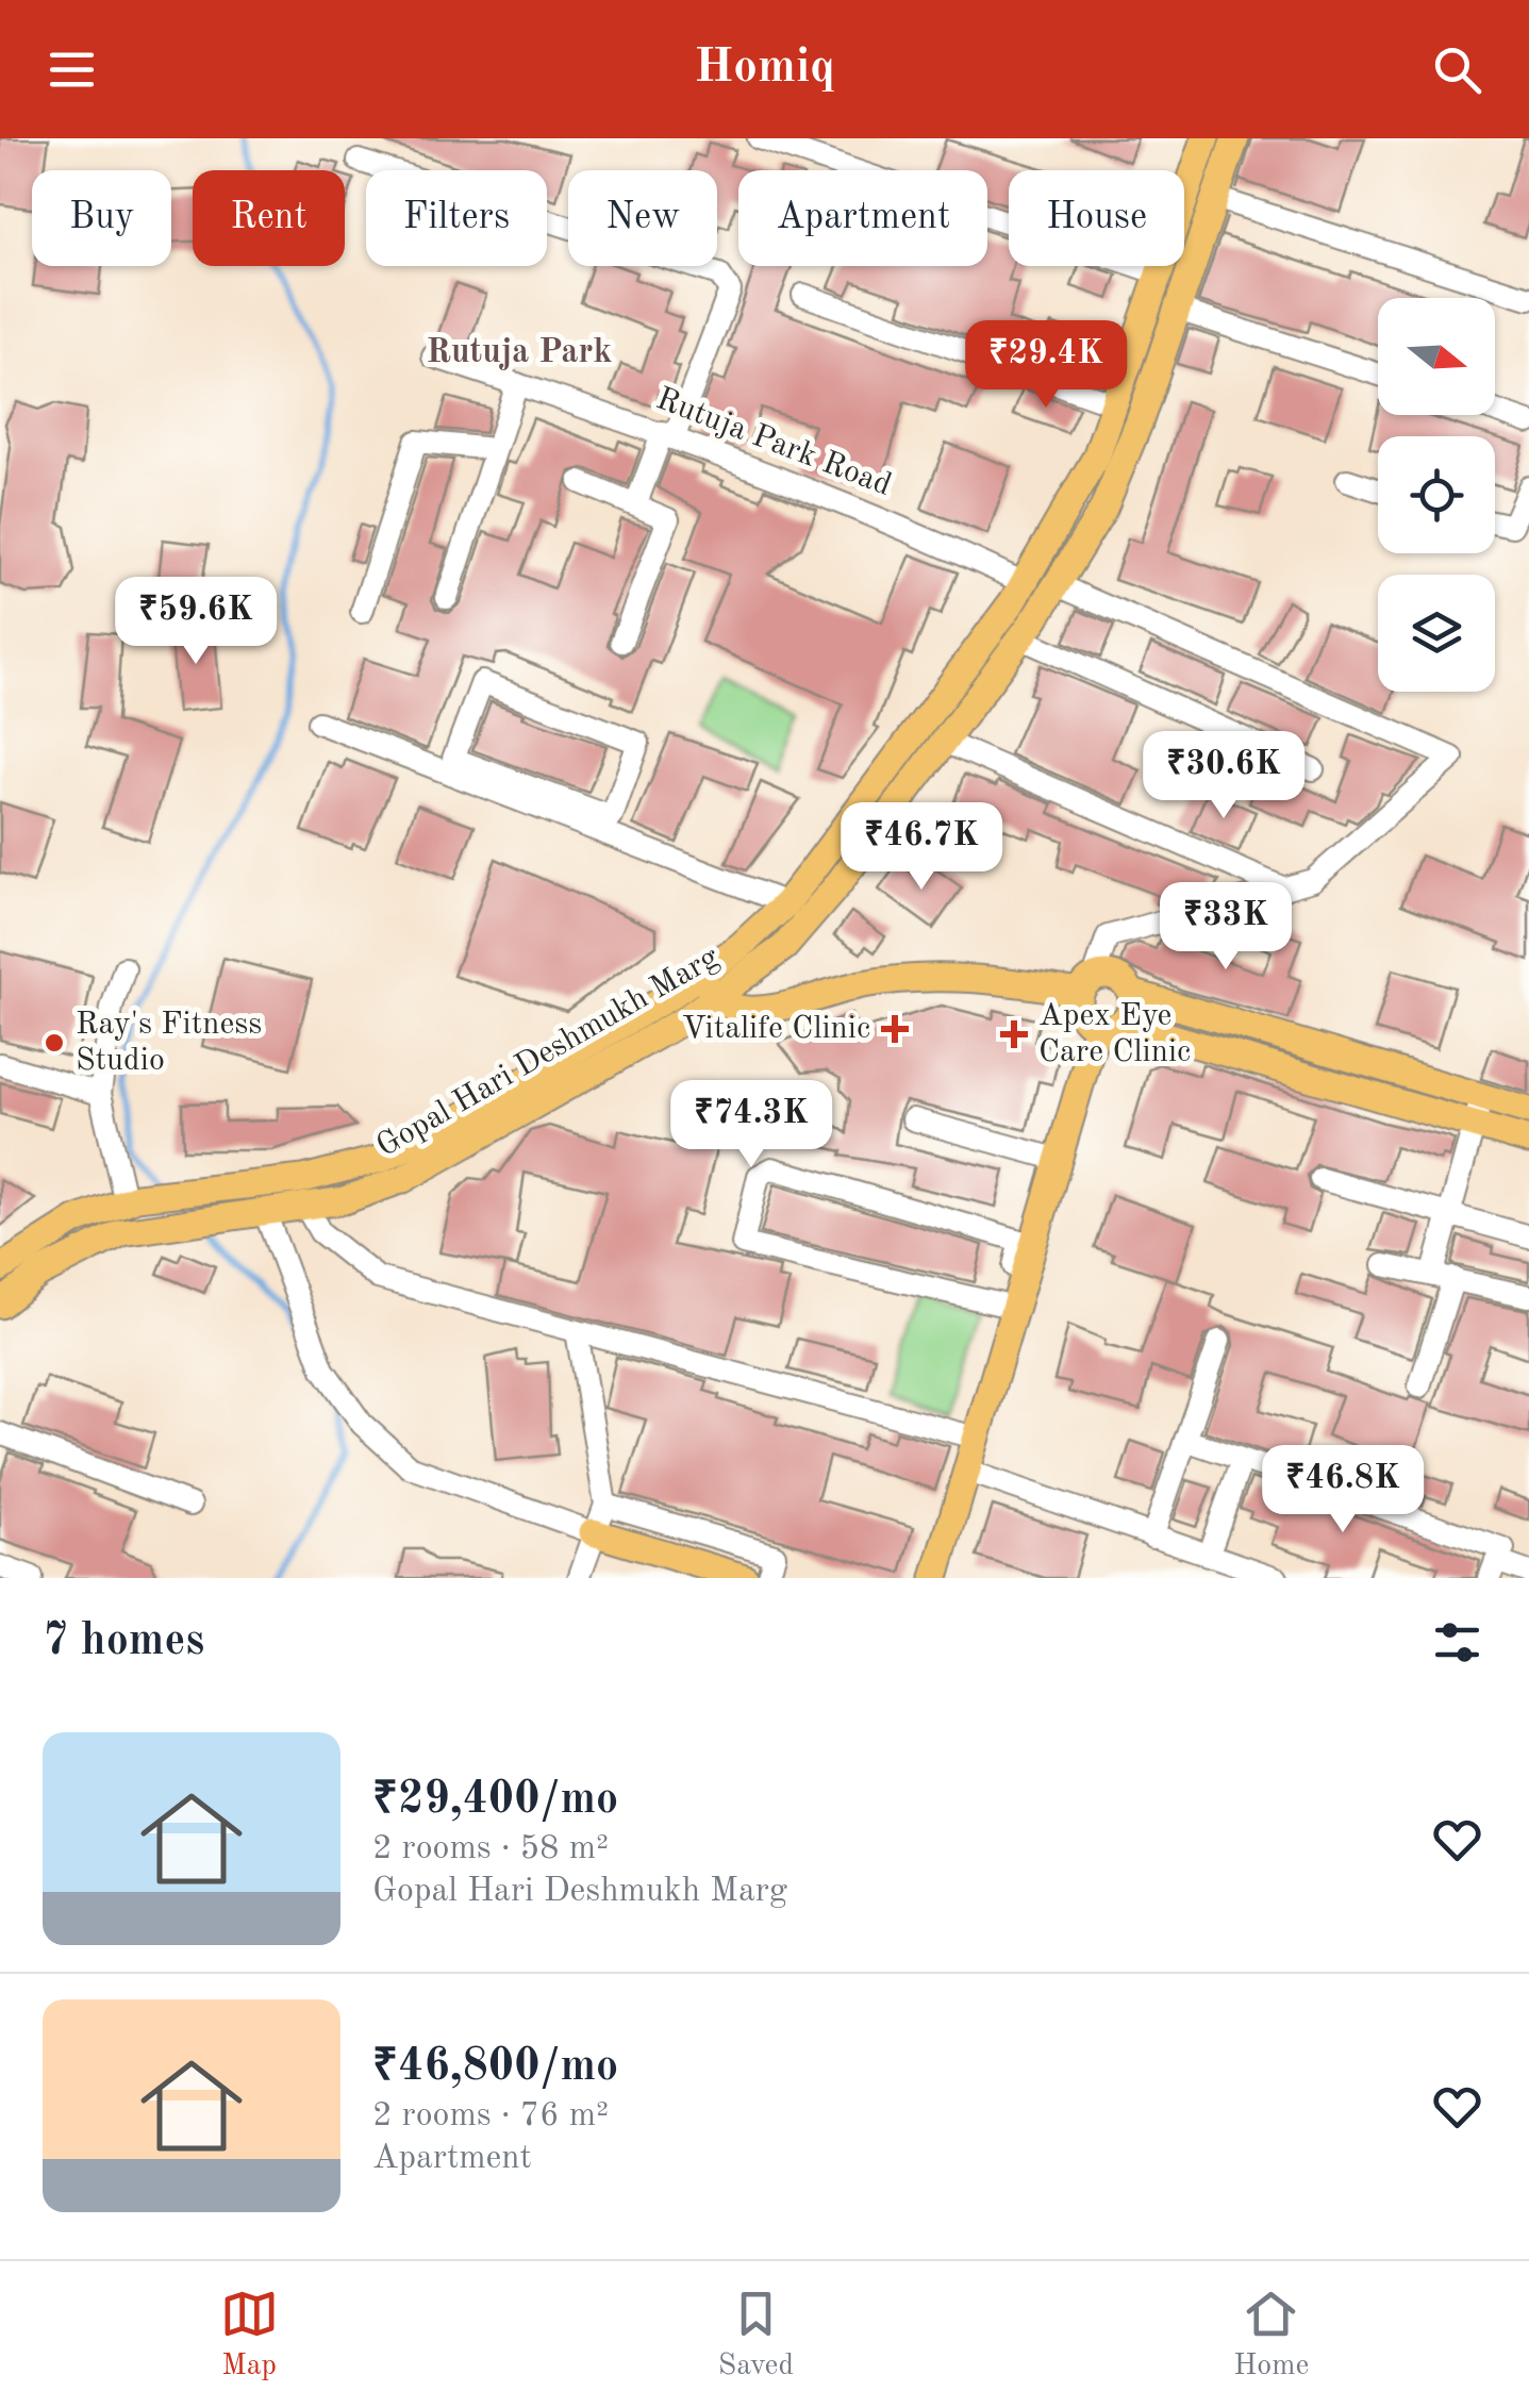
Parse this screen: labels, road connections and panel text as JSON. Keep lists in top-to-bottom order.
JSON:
{
  "streets": {
    "main road": ["Gopal Hari Deshmukh Marg"],
    "street": ["Rutuja Park Road"]
  },
  "crossings": [
    ["Rutuja Park Road", "Gopal Hari Deshmukh Marg"]
  ],
  "districts": ["Rutuja Park"],
  "places": {
    "health": ["Vitalife Clinic", "Apex Eye Care Clinic"],
    "other": ["Ray's Fitness Studio"]
  },
  "north": "right",
  "page": {
    "header": "Homiq",
    "chip": [
      "Buy",
      "Rent",
      "Filters",
      "New",
      "Apartment",
      "House"
    ],
    "price": [
      "₹29.4K",
      "₹59.6K",
      "₹30.6K",
      "₹46.7K",
      "₹33K",
      "₹74.3K",
      "₹46.8K"
    ],
    "heading": "7 homes",
    "list": [
      {
        "name": "₹29,400/mo",
        "note": "2 rooms · 58 m² · Gopal Hari Deshmukh Marg"
      },
      {
        "name": "₹46,800/mo",
        "note": "2 rooms · 76 m² · Apartment"
      }
    ],
    "tabs": ["Map", "Saved", "Home"]
  }
}
